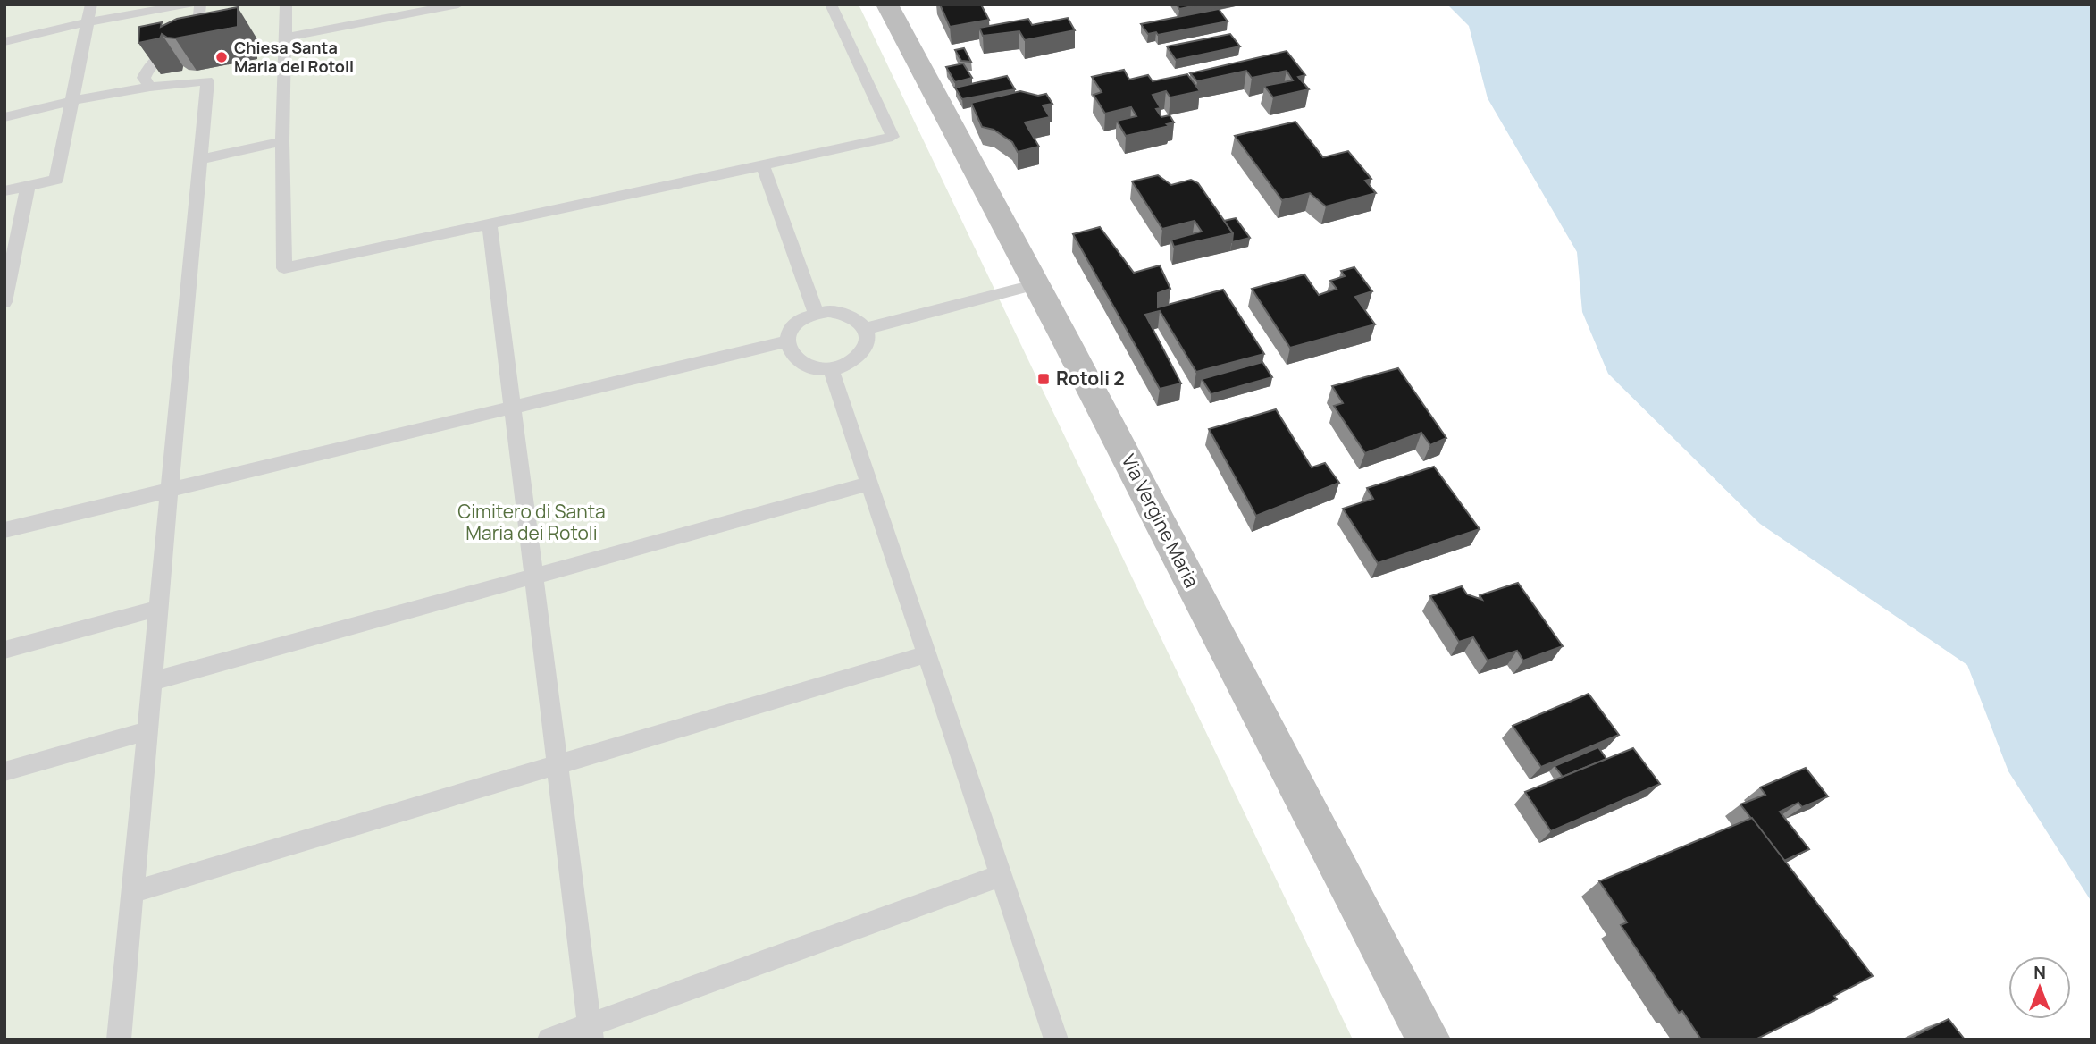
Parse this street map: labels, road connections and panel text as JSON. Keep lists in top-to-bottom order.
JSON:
{
  "streets": {
    "main road": ["Via Vergine Maria"]
  },
  "parks": ["Cimitero di Santa Maria dei Rotoli"],
  "places": {
    "other": ["Chiesa Santa Maria dei Rotoli"],
    "transit": ["Rotoli 2"]
  },
  "north": "top"
}
